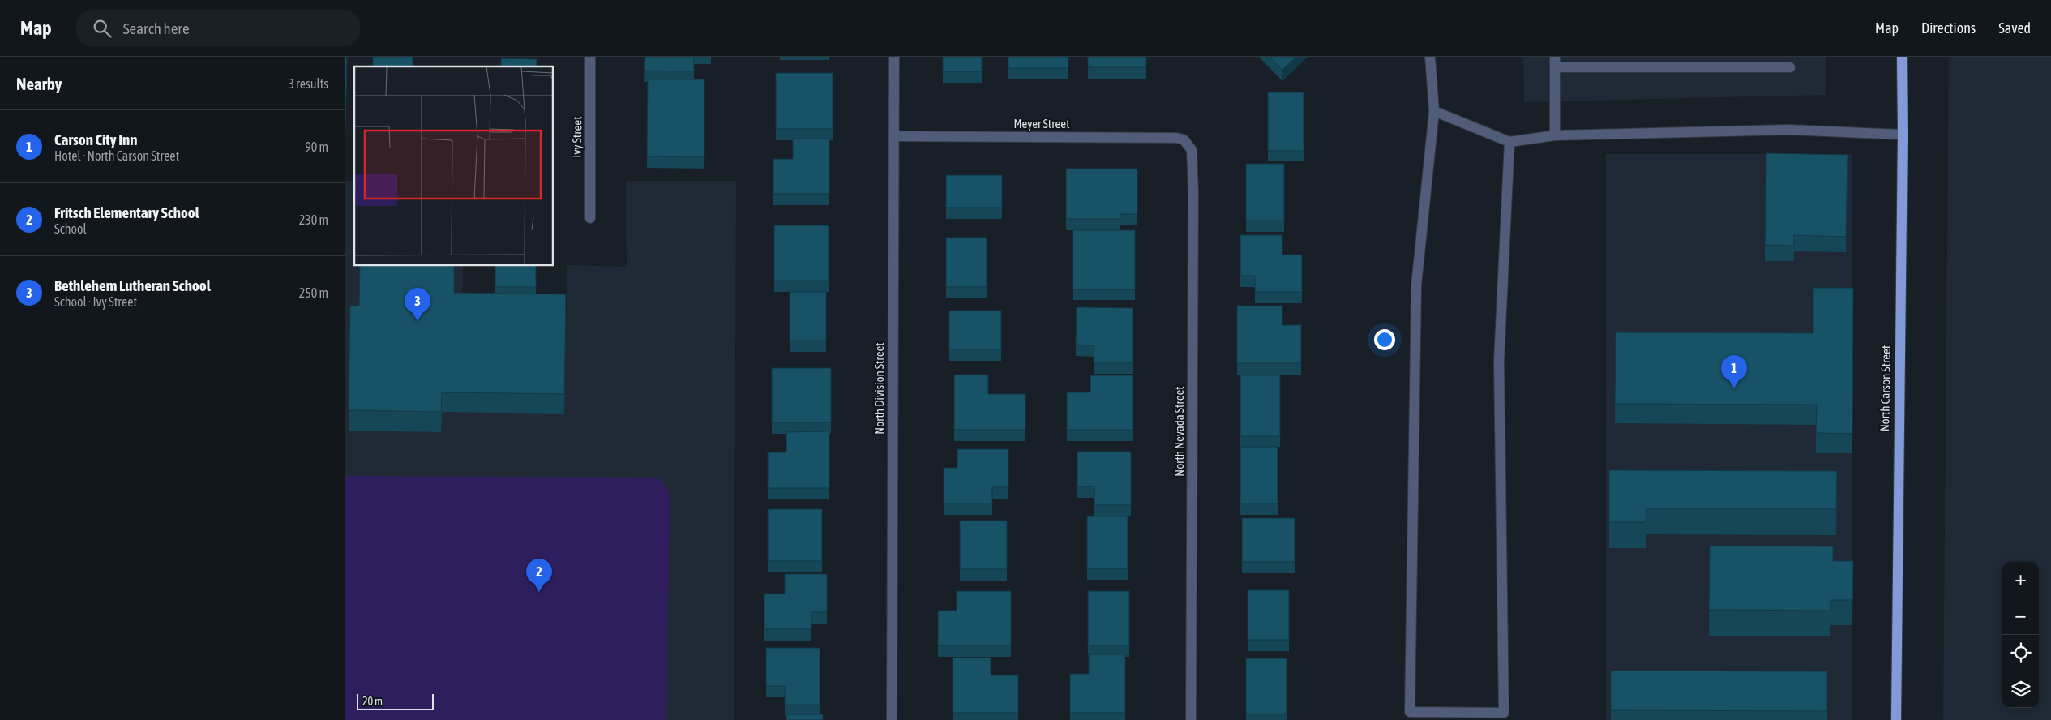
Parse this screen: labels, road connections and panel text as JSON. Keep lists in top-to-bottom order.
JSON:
{
  "streets": {
    "main road": ["North Carson Street"],
    "street": [
      "Meyer Street",
      "Ivy Street",
      "North Division Street",
      "North Nevada Street"
    ]
  },
  "crossings": [
    ["Meyer Street", "North Division Street"],
    ["Meyer Street", "North Nevada Street"]
  ],
  "scale_bar": "20 m",
  "page": {
    "header": "Map",
    "search": "Search here",
    "nav": ["Map", "Directions", "Saved"],
    "heading": ["Nearby", "3 results"],
    "list": [
      {
        "mark": "1",
        "name": "Carson City Inn",
        "note": "Hotel · North Carson Street",
        "value": "90 m"
      },
      {
        "mark": "2",
        "name": "Fritsch Elementary School",
        "note": "School",
        "value": "230 m"
      },
      {
        "mark": "3",
        "name": "Bethlehem Lutheran School",
        "note": "School · Ivy Street",
        "value": "250 m"
      }
    ],
    "pins": ["3", "1", "2"],
    "map_buttons": ["+", "−"],
    "scale": "20 m"
  }
}
